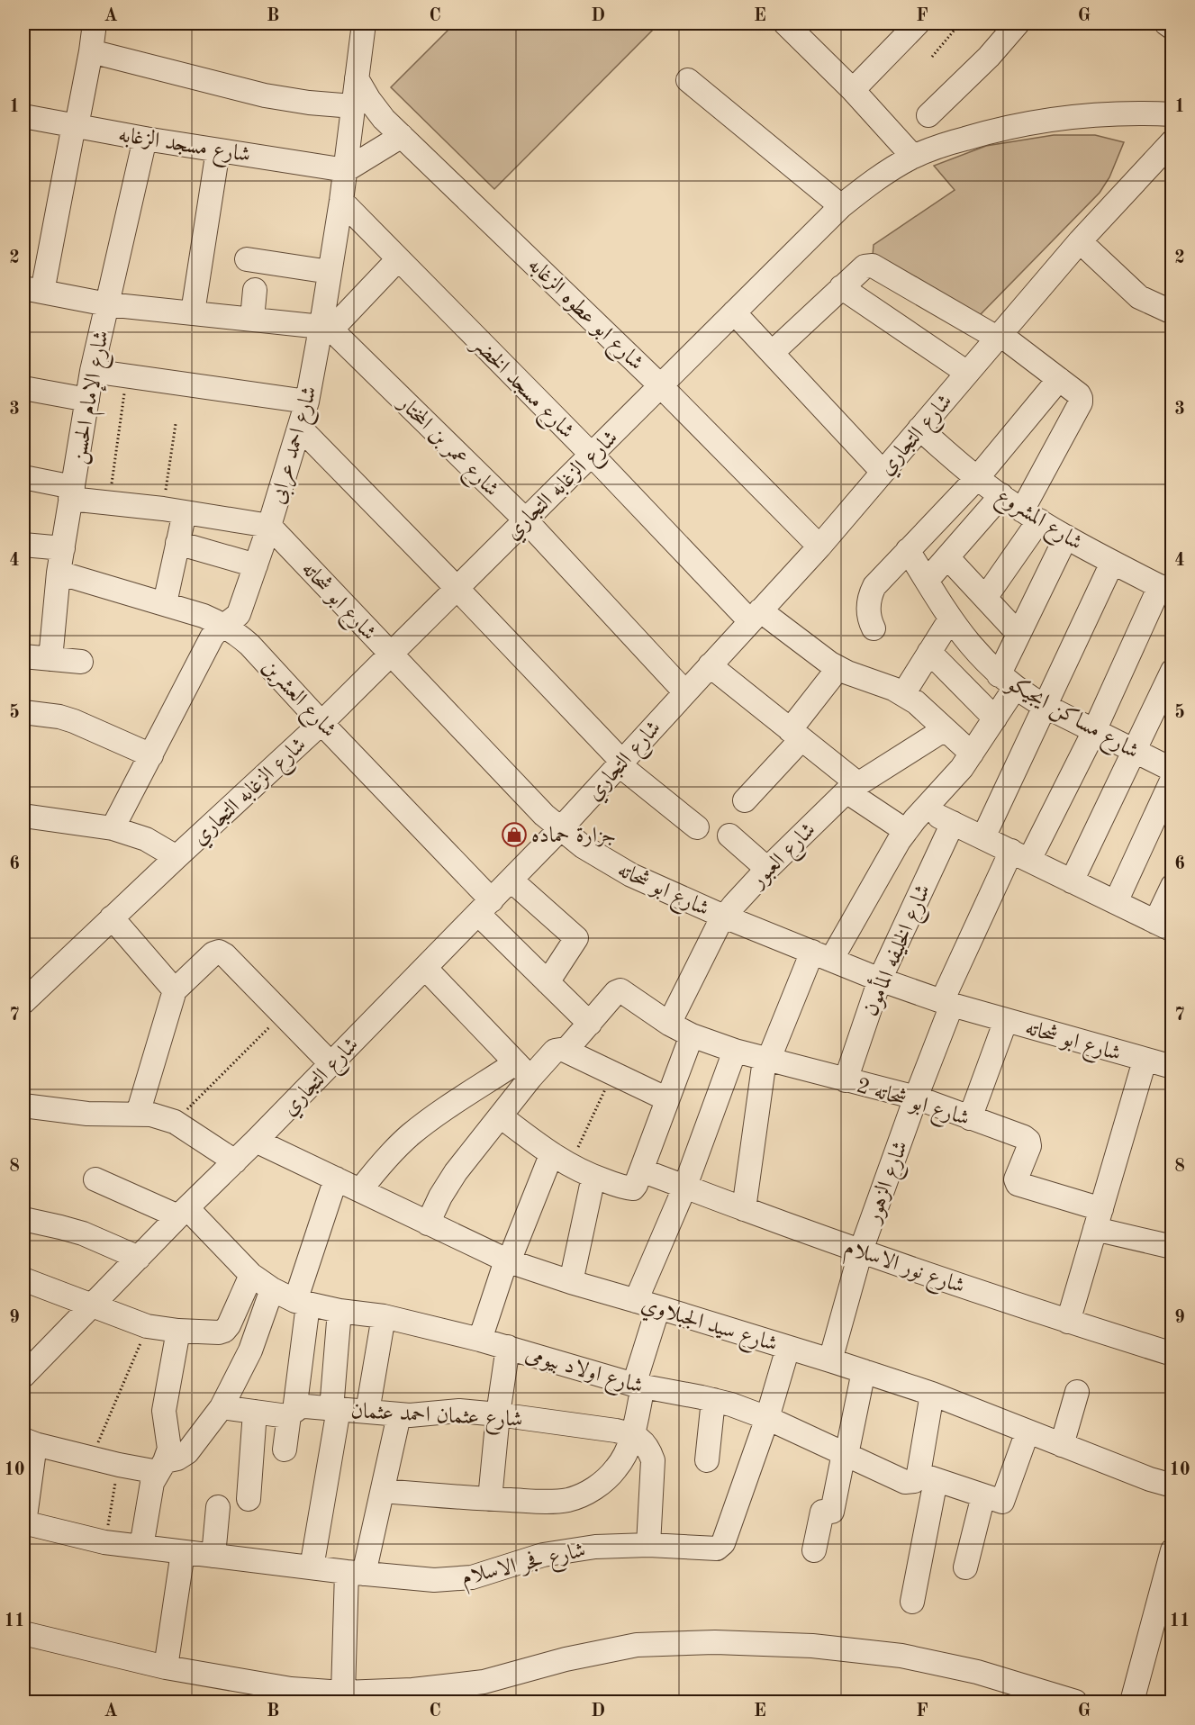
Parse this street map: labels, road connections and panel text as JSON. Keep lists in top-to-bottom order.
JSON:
{
  "streets": {
    "street": [
      "شارع مسجد الزغابه",
      "شارع ابو عطوه الزغابه",
      "شارع مسجد الخضر",
      "شارع الإمام الحسن",
      "شارع التجاري",
      "شارع احمد عرابى",
      "شارع عمر بن المختار",
      "شارع الزغابه التجاري",
      "شارع المشروع",
      "شارع ابو شحاته",
      "شارع العشرين",
      "شارع مساكن ايجيكو",
      "شارع العبور",
      "شارع الخليفه المأمون",
      "شارع ابو شحاته 2",
      "شارع الزهور",
      "شارع نور الاسلام",
      "شارع سيد الجبلاوي",
      "شارع اولاد بيومى",
      "شارع عثمان احمد عثمان",
      "شارع فجر الاسلام"
    ]
  },
  "crossings": [
    ["شارع مسجد الزغابه", "شارع الإمام الحسن"],
    ["شارع مسجد الزغابه", "شارع احمد عرابى"],
    ["شارع ابو عطوه الزغابه", "شارع التجاري"],
    ["شارع ابو عطوه الزغابه", "شارع احمد عرابى"],
    ["شارع ابو عطوه الزغابه", "شارع الزغابه التجاري"],
    ["شارع مسجد الخضر", "شارع التجاري"],
    ["شارع مسجد الخضر", "شارع احمد عرابى"],
    ["شارع مسجد الخضر", "شارع الزغابه التجاري"],
    ["شارع مسجد الخضر", "شارع العبور"],
    ["شارع الإمام الحسن", "شارع العشرين"],
    ["شارع التجاري", "شارع عمر بن المختار"],
    ["شارع التجاري", "شارع المشروع"],
    ["شارع التجاري", "شارع ابو شحاته"],
    ["شارع التجاري", "شارع العشرين"],
    ["شارع التجاري", "شارع سيد الجبلاوي"],
    ["شارع التجاري", "شارع اولاد بيومى"],
    ["شارع احمد عرابى", "شارع عمر بن المختار"],
    ["شارع احمد عرابى", "شارع ابو شحاته"],
    ["شارع احمد عرابى", "شارع العشرين"],
    ["شارع عمر بن المختار", "شارع الزغابه التجاري"],
    ["شارع الزغابه التجاري", "شارع ابو شحاته"],
    ["شارع الزغابه التجاري", "شارع العشرين"],
    ["شارع المشروع", "شارع الزهور"],
    ["شارع ابو شحاته", "شارع العبور"],
    ["شارع ابو شحاته", "شارع الخليفه المأمون"],
    ["شارع ابو شحاته", "شارع الزهور"],
    ["شارع العشرين", "شارع ابو شحاته 2"],
    ["شارع مساكن ايجيكو", "شارع الزهور"],
    ["شارع العبور", "شارع ابو شحاته 2"],
    ["شارع الخليفه المأمون", "شارع ابو شحاته 2"],
    ["شارع ابو شحاته 2", "شارع الزهور"],
    ["شارع الزهور", "شارع نور الاسلام"],
    ["شارع الزهور", "شارع سيد الجبلاوي"],
    ["شارع سيد الجبلاوي", "شارع فجر الاسلام"],
    ["شارع اولاد بيومى", "شارع فجر الاسلام"]
  ],
  "places": {
    "shop": ["جزارة حماده"]
  },
  "grid": {
    "columns": [
      "A",
      "B",
      "C",
      "D",
      "E",
      "F",
      "G"
    ],
    "rows": [
      "1",
      "2",
      "3",
      "4",
      "5",
      "6",
      "7",
      "8",
      "9",
      "10",
      "11"
    ]
  }
}
